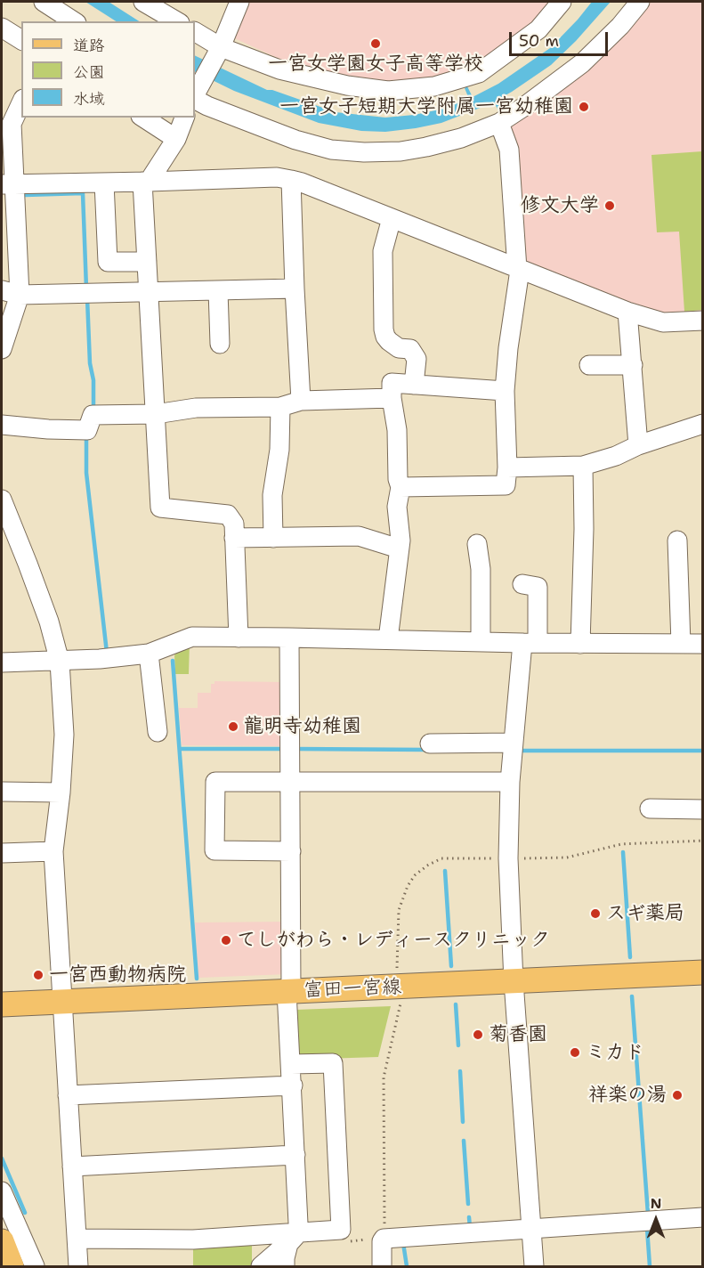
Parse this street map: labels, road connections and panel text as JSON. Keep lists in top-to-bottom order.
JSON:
{
  "streets": {
    "main road": ["富田一宮線"]
  },
  "places": [
    "一宮女学園女子高等学校",
    "一宮女子短期大学附属一宮幼稚園",
    "修文大学",
    "龍明寺幼稚園",
    "スギ薬局",
    "てしがわら・レディースクリニック",
    "一宮西動物病院",
    "菊香園",
    "ミカド",
    "祥楽の湯"
  ],
  "legend": ["道路", "公園", "水域"],
  "scale_bar": "50 m",
  "north": "top"
}
